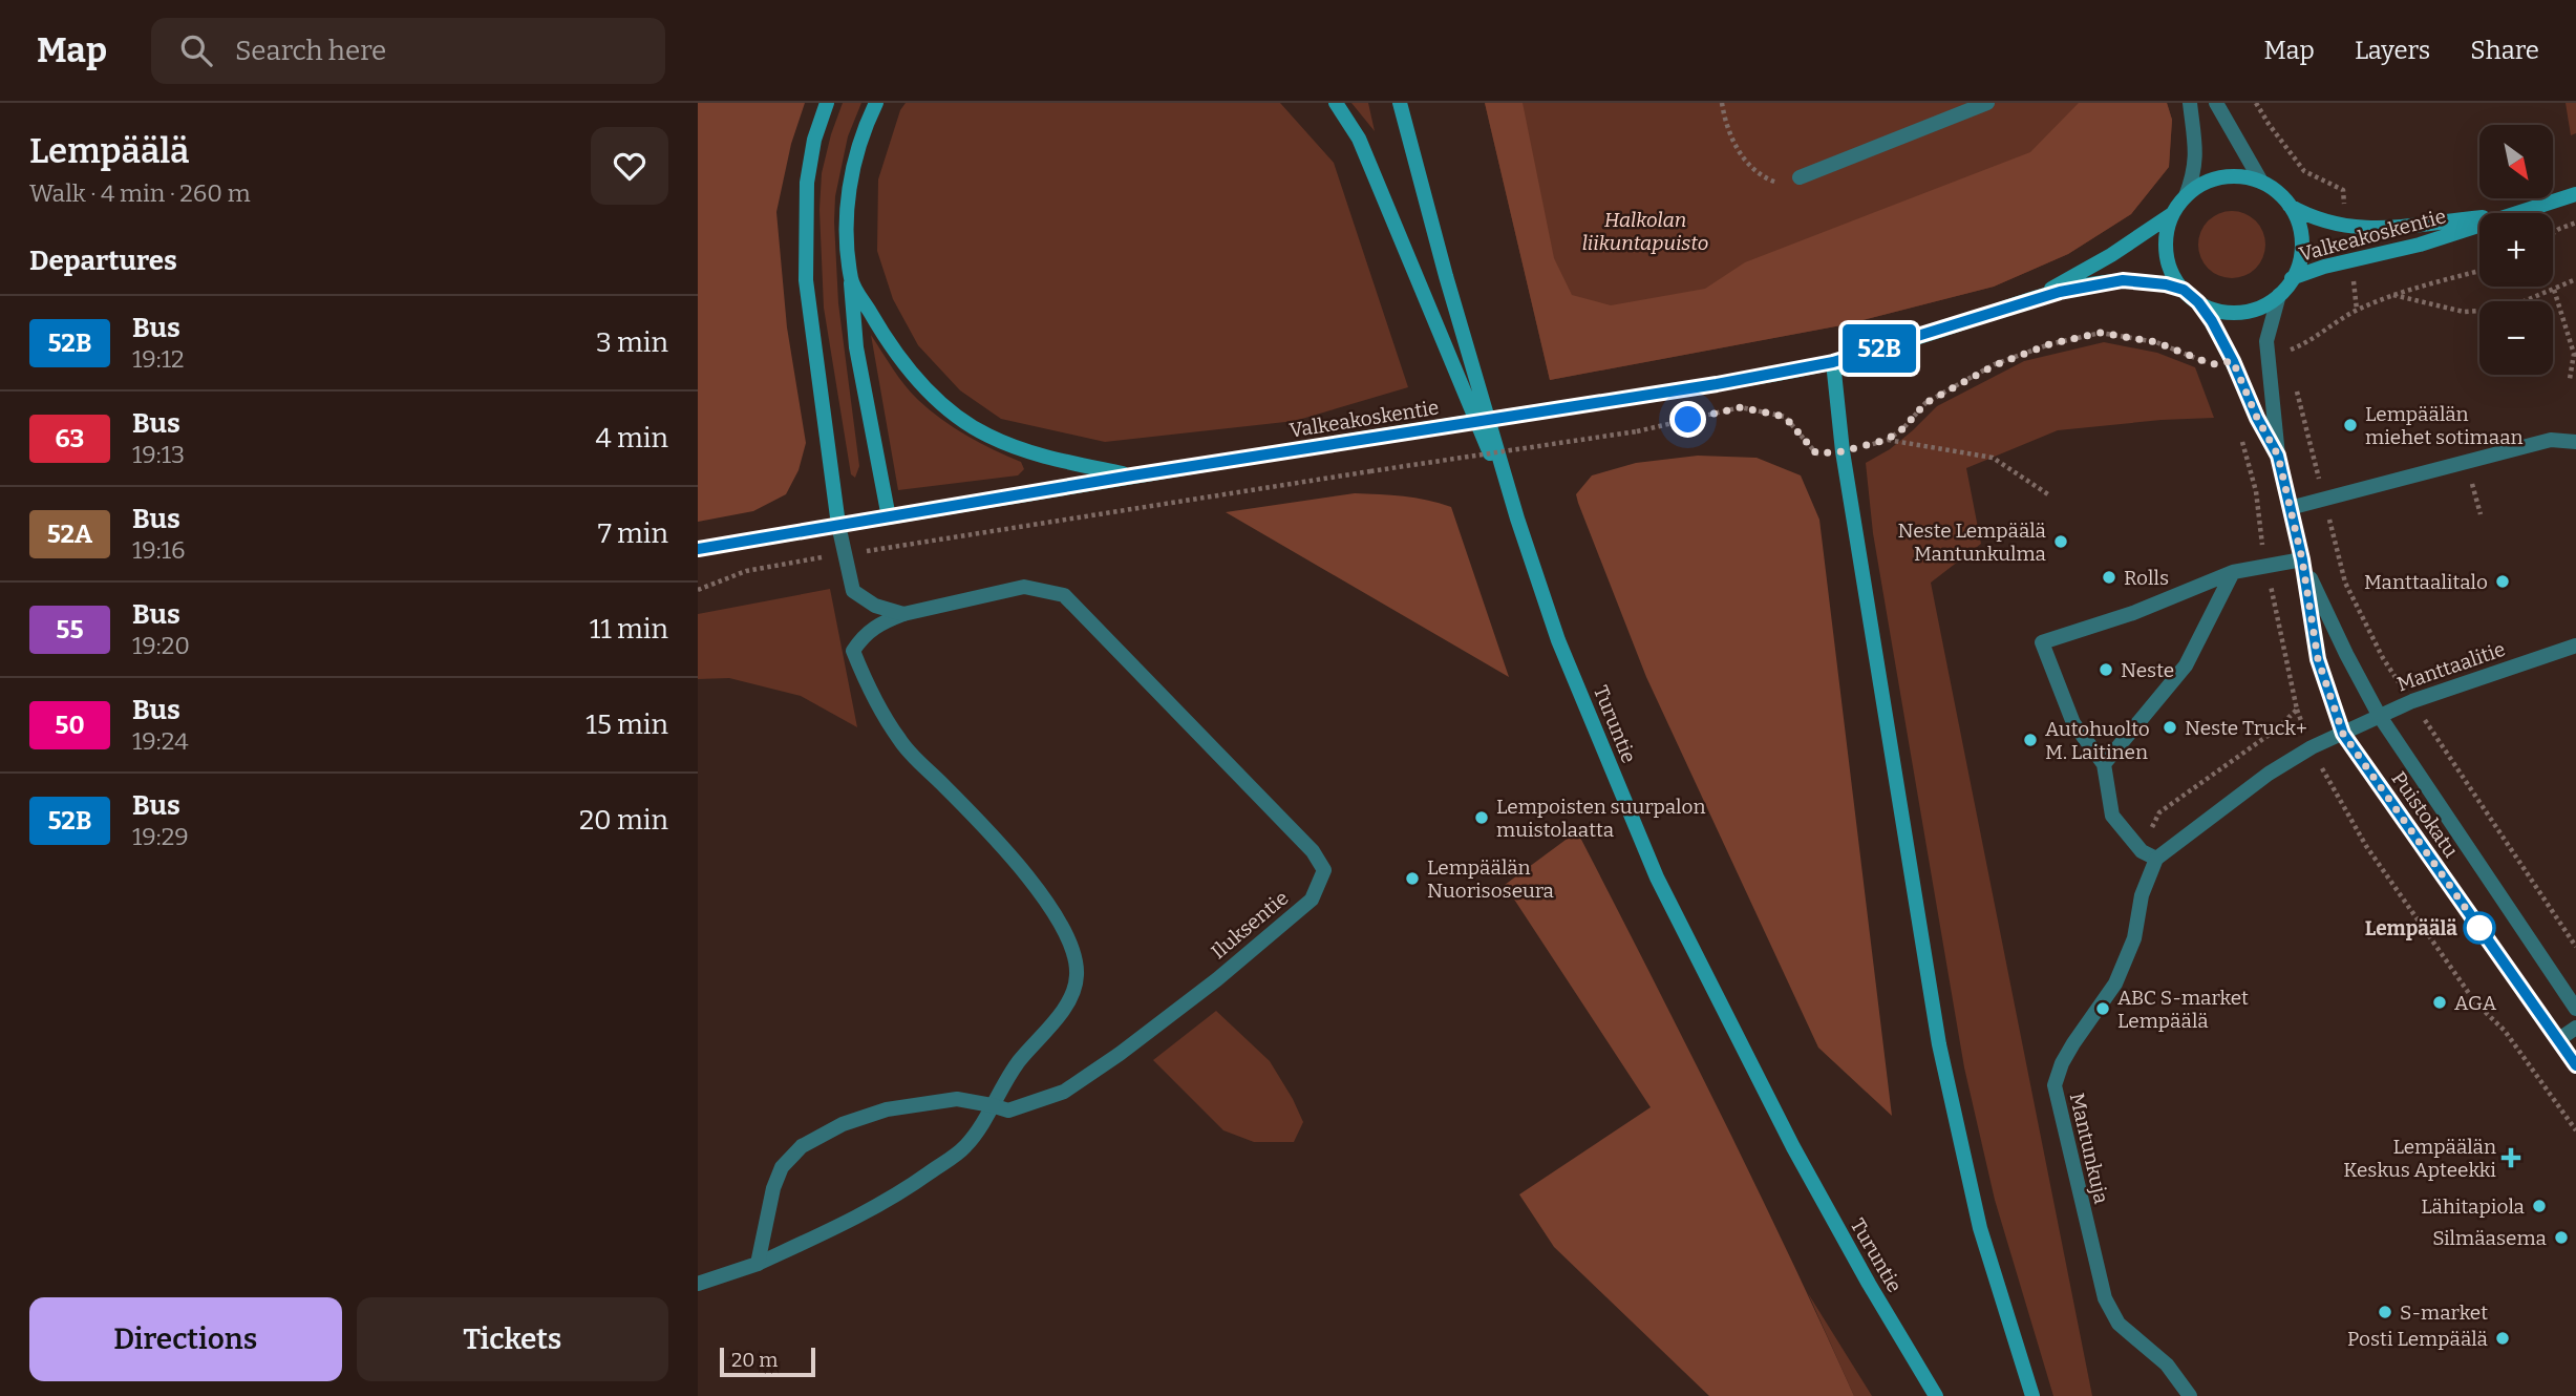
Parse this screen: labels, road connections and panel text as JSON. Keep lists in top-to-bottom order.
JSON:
{
  "streets": {
    "main road": ["Valkeakoskentie", "Turuntie"],
    "street": [
      "Manttaalitie",
      "Puistokatu",
      "Iluksentie",
      "Mantunkuja"
    ]
  },
  "crossings": [
    ["Valkeakoskentie", "Puistokatu"],
    ["Manttaalitie", "Puistokatu"],
    ["Manttaalitie", "Mantunkuja"],
    ["Puistokatu", "Mantunkuja"]
  ],
  "parks": ["Halkolan liikuntapuisto"],
  "places": {
    "other": [
      "Lempäälän miehet sotimaan",
      "Neste Lempäälä Mantunkulma",
      "Rolls",
      "Manttaalitalo",
      "Neste",
      "Neste Truck+",
      "Autohuolto M. Laitinen",
      "Lempoisten suurpalon muistolaatta",
      "Lempäälän Nuorisoseura",
      "Lempäälä",
      "AGA",
      "ABC S-market Lempäälä",
      "Lähitapiola",
      "Silmäasema",
      "S-market",
      "Posti Lempäälä"
    ],
    "health": ["Lempäälän Keskus Apteekki"]
  },
  "lines": ["bus line 52B"],
  "scale_bar": "20 m",
  "north": "bottom right",
  "page": {
    "header": "Map",
    "search": "Search here",
    "nav": ["Map", "Layers", "Share"],
    "heading": [
      ["Lempäälä", "Walk · 4 min · 260 m"],
      "Departures"
    ],
    "on_map": "52B",
    "map_buttons": ["+", "−"],
    "list": [
      {
        "mark": "52B",
        "name": "Bus",
        "note": "19:12",
        "value": "3 min"
      },
      {
        "mark": "63",
        "name": "Bus",
        "note": "19:13",
        "value": "4 min"
      },
      {
        "mark": "52A",
        "name": "Bus",
        "note": "19:16",
        "value": "7 min"
      },
      {
        "mark": "55",
        "name": "Bus",
        "note": "19:20",
        "value": "11 min"
      },
      {
        "mark": "50",
        "name": "Bus",
        "note": "19:24",
        "value": "15 min"
      },
      {
        "mark": "52B",
        "name": "Bus",
        "note": "19:29",
        "value": "20 min"
      }
    ],
    "buttons": ["Directions", "Tickets"],
    "scale": "20 m"
  }
}
